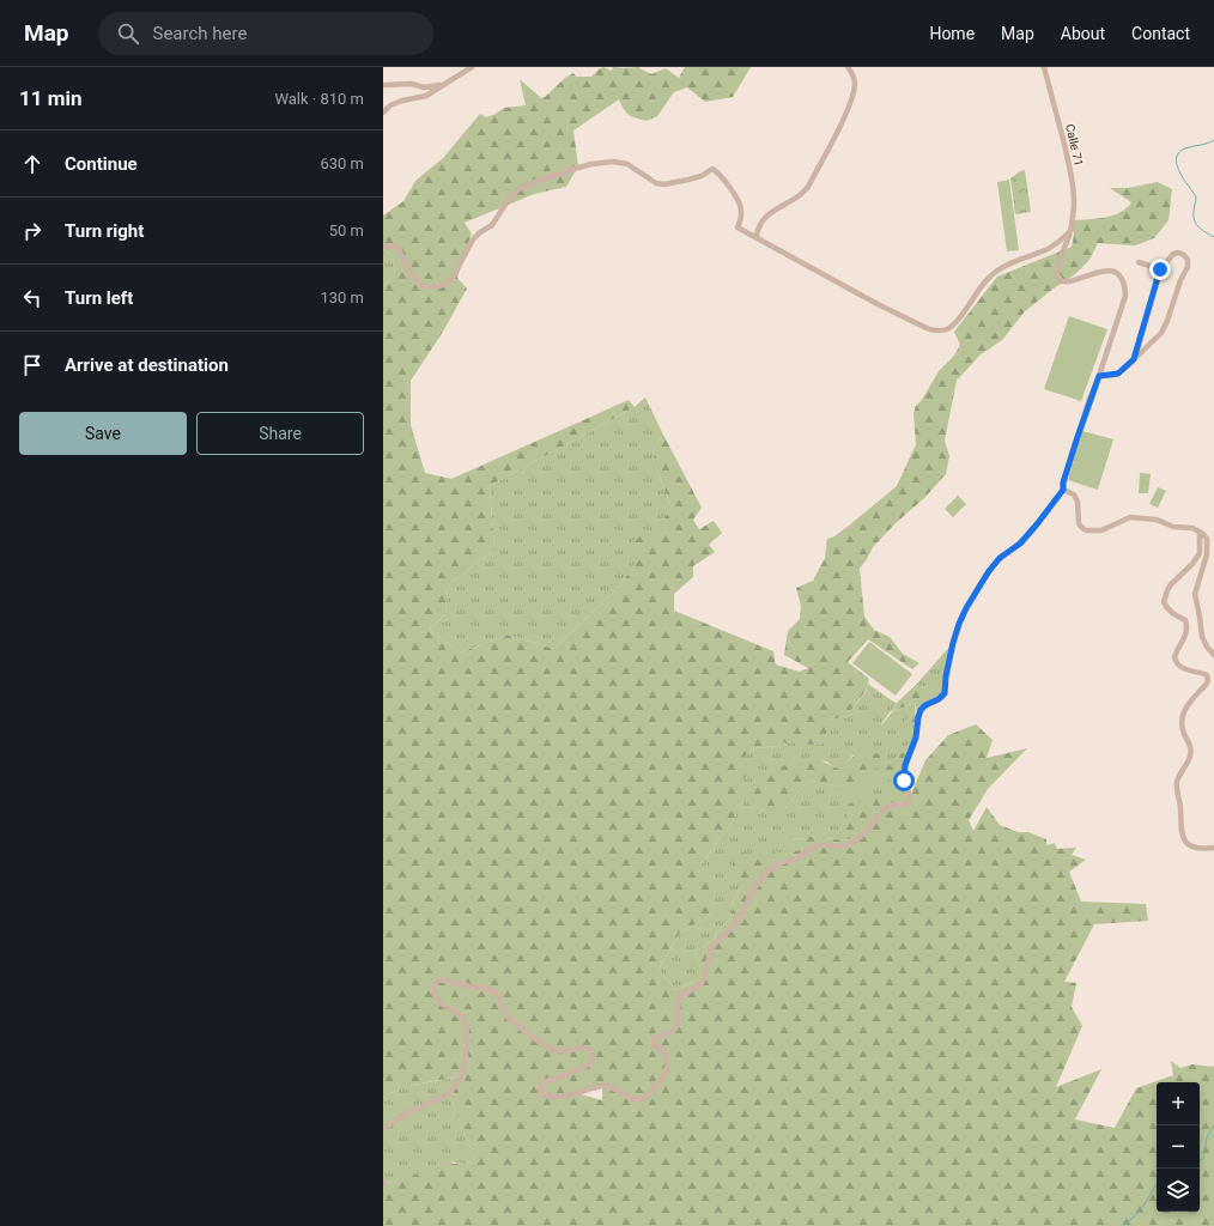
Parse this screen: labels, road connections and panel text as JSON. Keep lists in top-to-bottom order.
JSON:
{
  "streets": {
    "street": ["Calle 71"]
  },
  "page": {
    "header": "Map",
    "search": "Search here",
    "nav": [
      "Home",
      "Map",
      "About",
      "Contact"
    ],
    "heading": ["11 min", "Walk · 810 m"],
    "list": [
      ["Continue", "630 m"],
      ["Turn right", "50 m"],
      ["Turn left", "130 m"],
      "Arrive at destination"
    ],
    "buttons": ["Save", "Share"],
    "map_buttons": ["+", "−"]
  }
}
